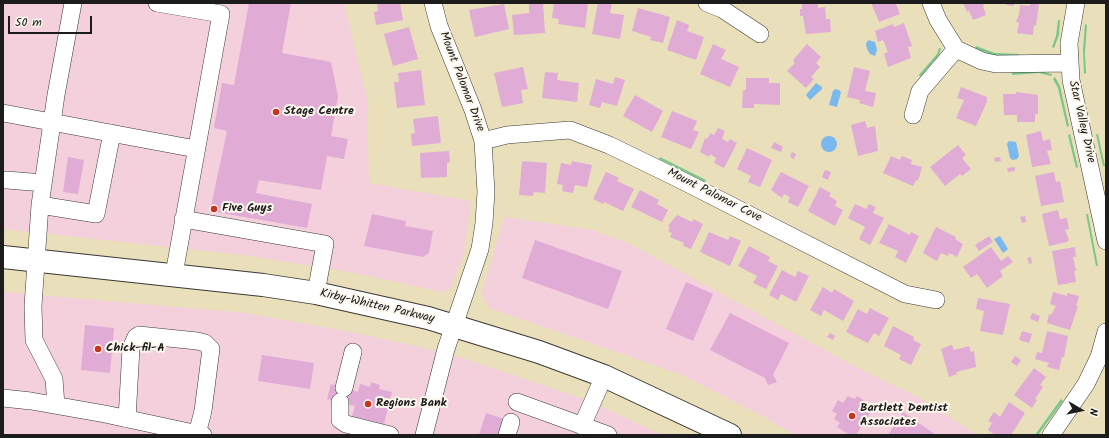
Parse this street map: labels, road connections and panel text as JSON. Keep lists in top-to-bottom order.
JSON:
{
  "streets": {
    "main road": ["Kirby-Whitten Parkway"],
    "street": ["Mount Palomar Drive", "Star Valley Drive", "Mount Palomar Cove"]
  },
  "crossings": [
    ["Mount Palomar Drive", "Mount Palomar Cove"],
    ["Mount Palomar Drive", "Kirby-Whitten Parkway"]
  ],
  "places": [
    "Stage Centre",
    "Five Guys",
    "Chick-fil-A",
    "Regions Bank",
    "Bartlett Dentist Associates"
  ],
  "scale_bar": "50 m",
  "north": "right"
}
